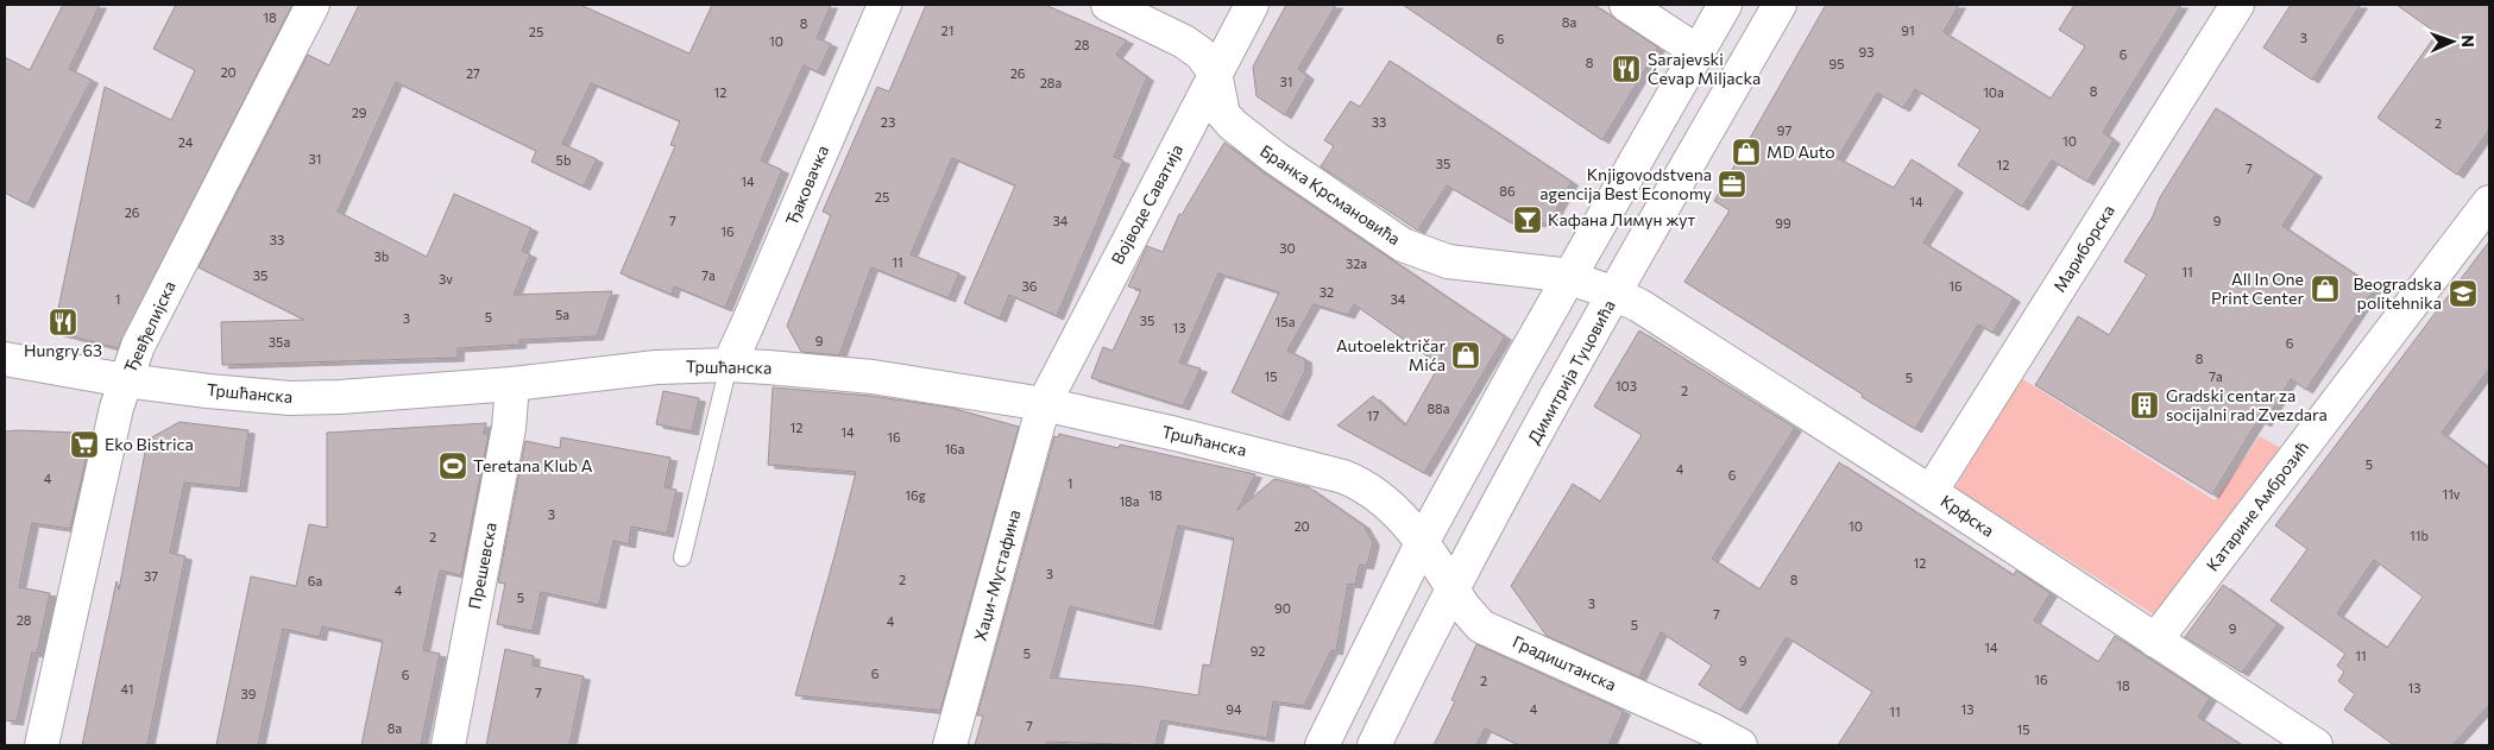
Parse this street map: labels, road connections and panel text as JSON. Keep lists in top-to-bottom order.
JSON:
{
  "streets": {
    "street": [
      "Ђаковачка",
      "Бранка Крсмановића",
      "Војводе Саватија",
      "Мариборска",
      "Ђевђелијска",
      "Тршћанска",
      "Димитрија Туцовића",
      "Катарине Амброзић",
      "Крфска",
      "Прешевска",
      "Хаџи-Мустафина",
      "Градиштанска"
    ]
  },
  "crossings": [
    ["Ђаковачка", "Тршћанска"],
    ["Бранка Крсмановића", "Војводе Саватија"],
    ["Бранка Крсмановића", "Димитрија Туцовића"],
    ["Бранка Крсмановића", "Крфска"],
    ["Војводе Саватија", "Тршћанска"],
    ["Војводе Саватија", "Хаџи-Мустафина"],
    ["Мариборска", "Крфска"],
    ["Ђевђелијска", "Тршћанска"],
    ["Тршћанска", "Прешевска"],
    ["Тршћанска", "Хаџи-Мустафина"],
    ["Тршћанска", "Градиштанска"],
    ["Димитрија Туцовића", "Крфска"],
    ["Димитрија Туцовића", "Градиштанска"],
    ["Катарине Амброзић", "Крфска"]
  ],
  "places": {
    "restaurant": ["Sarajevski Ćevap Miljacka", "Hungry 63"],
    "shop": ["MD Auto", "All In One Print Center", "Autoelektričar Mića"],
    "office": ["Knjigovodstvena agencija Best Economy"],
    "bar": ["Кафана Лимун жут"],
    "school or university": ["Beogradska politehnika"],
    "building": ["Gradski centar za socijalni rad Zvezdara"],
    "supermarket": ["Eko Bistrica"],
    "sports": ["Teretana Klub A"]
  },
  "house_numbers": [
    "18",
    "8a",
    "8",
    "21",
    "91",
    "25",
    "3",
    "6",
    "10",
    "28",
    "93",
    "6",
    "8",
    "95",
    "20",
    "27",
    "26",
    "31",
    "28a",
    "8",
    "12",
    "10a",
    "29",
    "23",
    "33",
    "2",
    "97",
    "10",
    "24",
    "31",
    "5b",
    "35",
    "12",
    "7",
    "14",
    "86",
    "25",
    "14",
    "26",
    "7",
    "34",
    "9",
    "99",
    "16",
    "33",
    "30",
    "3b",
    "11",
    "32a",
    "11",
    "35",
    "7a",
    "3v",
    "36",
    "16",
    "32",
    "1",
    "34",
    "5a",
    "5",
    "3",
    "35",
    "15a",
    "13",
    "9",
    "35a",
    "6",
    "8",
    "15",
    "7a",
    "5",
    "103",
    "2",
    "88a",
    "17",
    "12",
    "14",
    "16",
    "16a",
    "5",
    "4",
    "6",
    "4",
    "1",
    "11v",
    "16g",
    "18",
    "18a",
    "3",
    "20",
    "10",
    "11b",
    "2",
    "12",
    "3",
    "37",
    "2",
    "8",
    "6a",
    "4",
    "5",
    "3",
    "90",
    "7",
    "28",
    "4",
    "5",
    "9",
    "14",
    "92",
    "5",
    "11",
    "9",
    "6",
    "6",
    "16",
    "2",
    "18",
    "13",
    "41",
    "7",
    "39",
    "94",
    "4",
    "13",
    "11",
    "7",
    "8a",
    "15"
  ],
  "north": "right"
}
